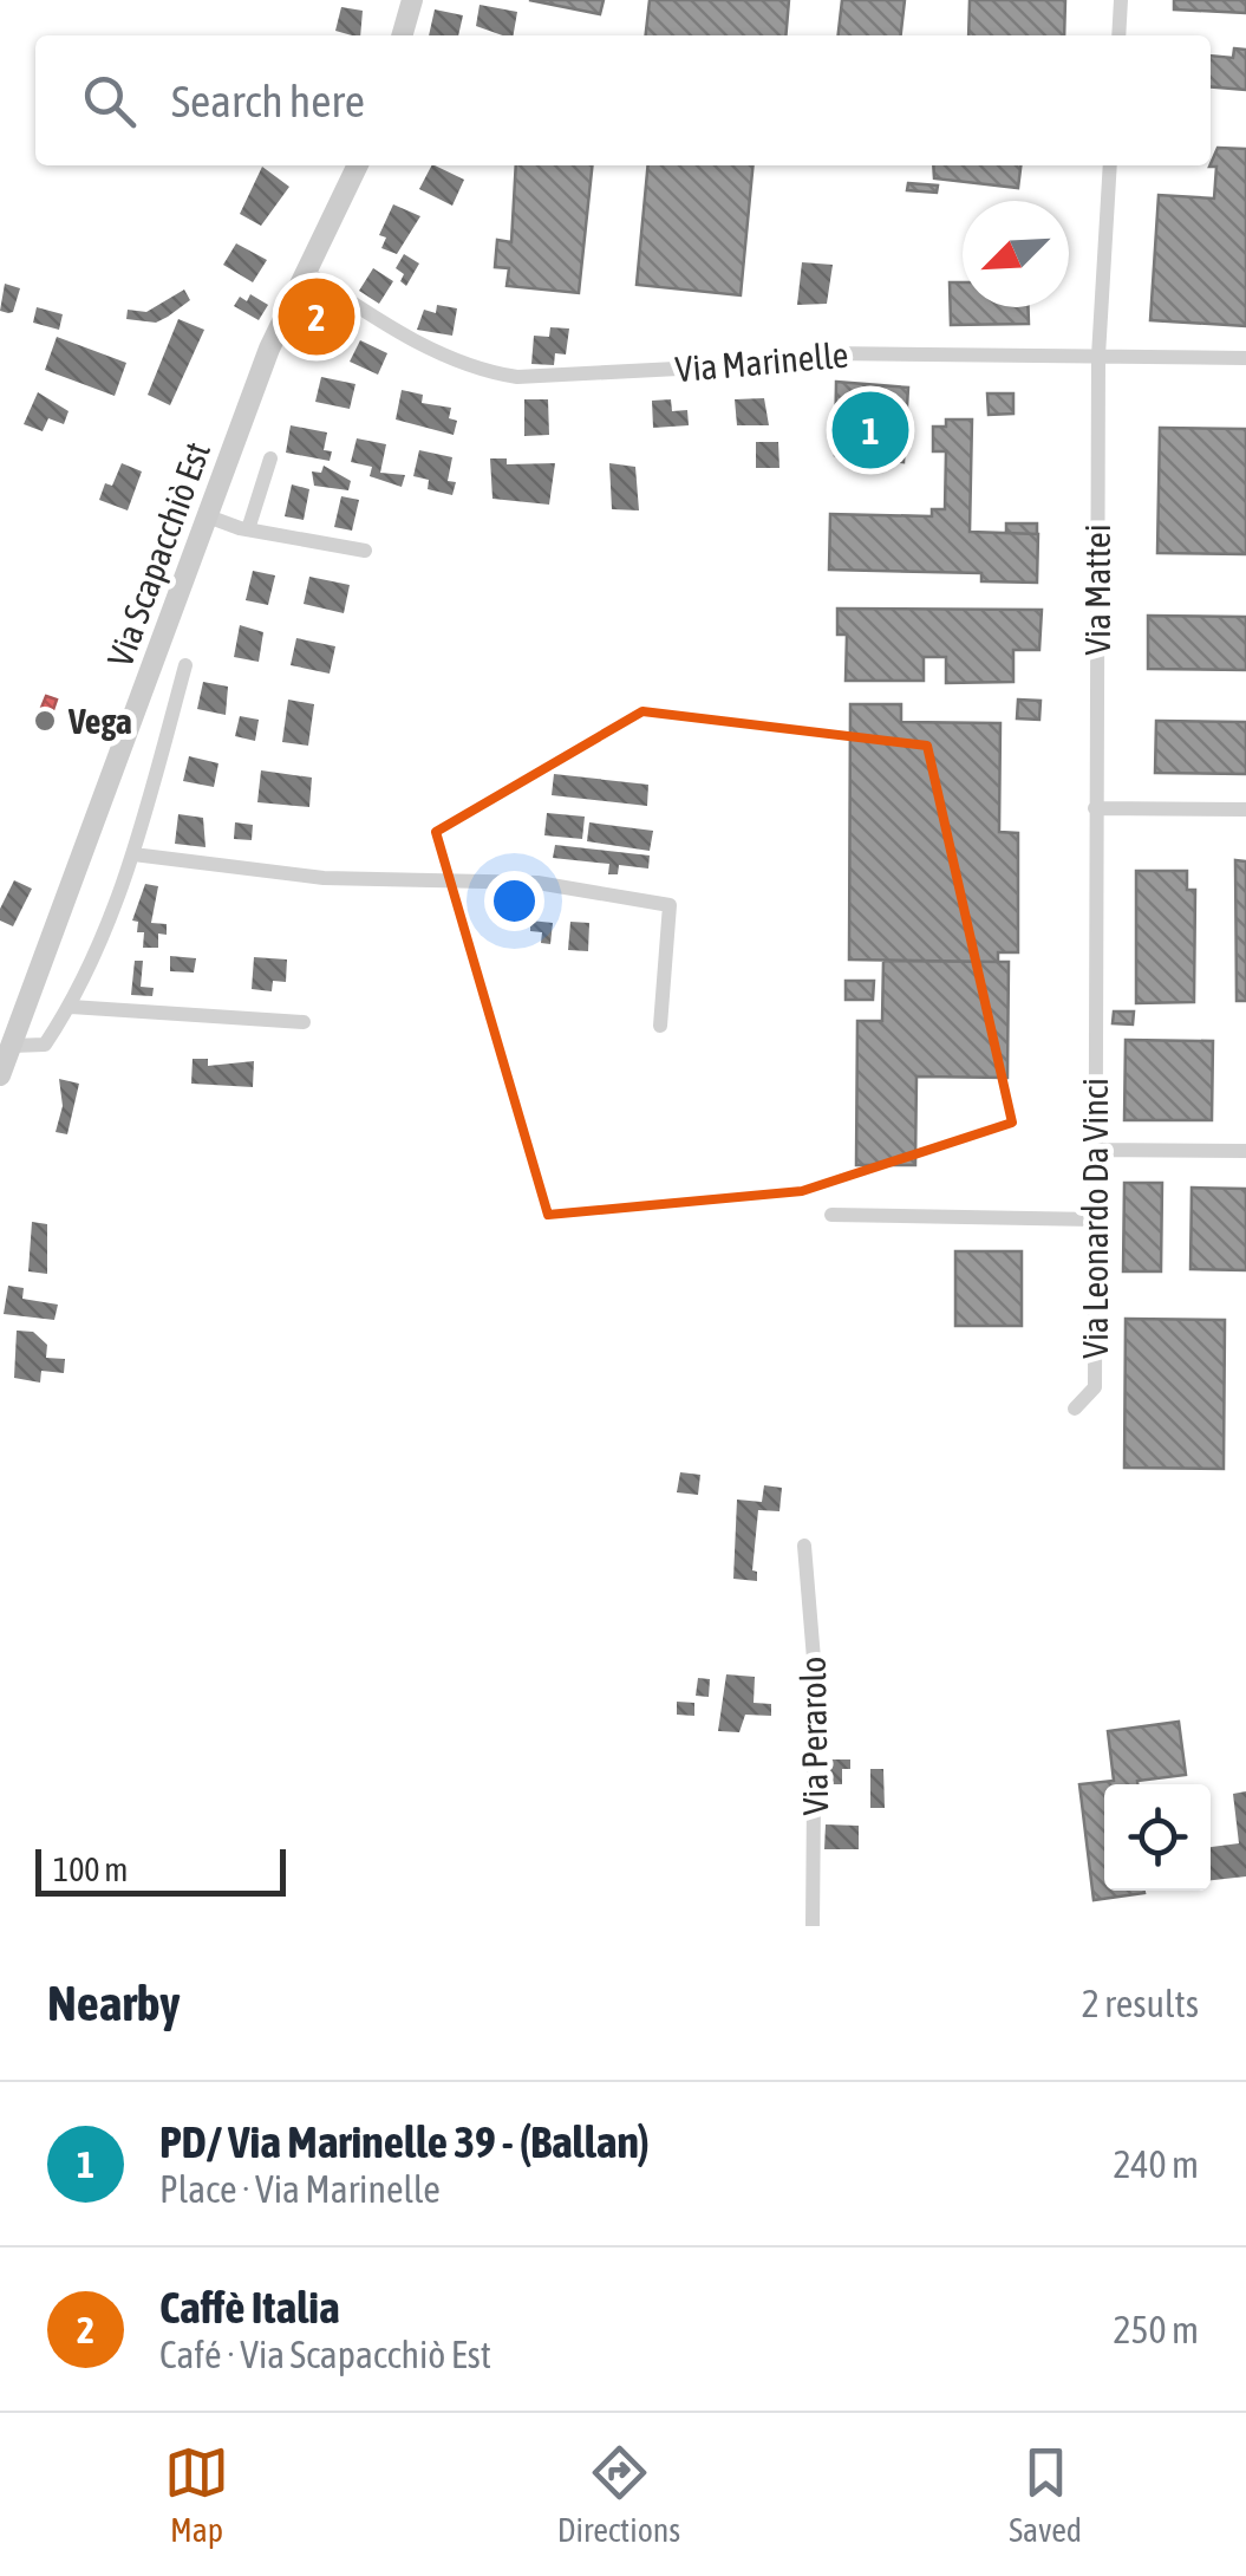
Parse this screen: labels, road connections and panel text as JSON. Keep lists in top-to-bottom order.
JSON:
{
  "streets": {
    "main road": ["Via Scapacchiò Est"],
    "street": [
      "Via Marinelle",
      "Via Mattei",
      "Via Leonardo Da Vinci",
      "Via Perarolo"
    ]
  },
  "crossings": [
    ["Via Marinelle", "Via Scapacchiò Est"],
    ["Via Marinelle", "Via Mattei"],
    ["Via Mattei", "Via Leonardo Da Vinci"]
  ],
  "places": ["Vega"],
  "scale_bar": "100 m",
  "north": "bottom left",
  "page": {
    "search": "Search here",
    "pins": ["2", "1"],
    "scale": "100 m",
    "heading": ["Nearby", "2 results"],
    "list": [
      {
        "mark": "1",
        "name": "PD/ Via Marinelle 39 - (Ballan)",
        "note": "Place · Via Marinelle",
        "value": "240 m"
      },
      {
        "mark": "2",
        "name": "Caffè Italia",
        "note": "Café · Via Scapacchiò Est",
        "value": "250 m"
      }
    ],
    "nav": ["Map", "Directions", "Saved"]
  }
}
